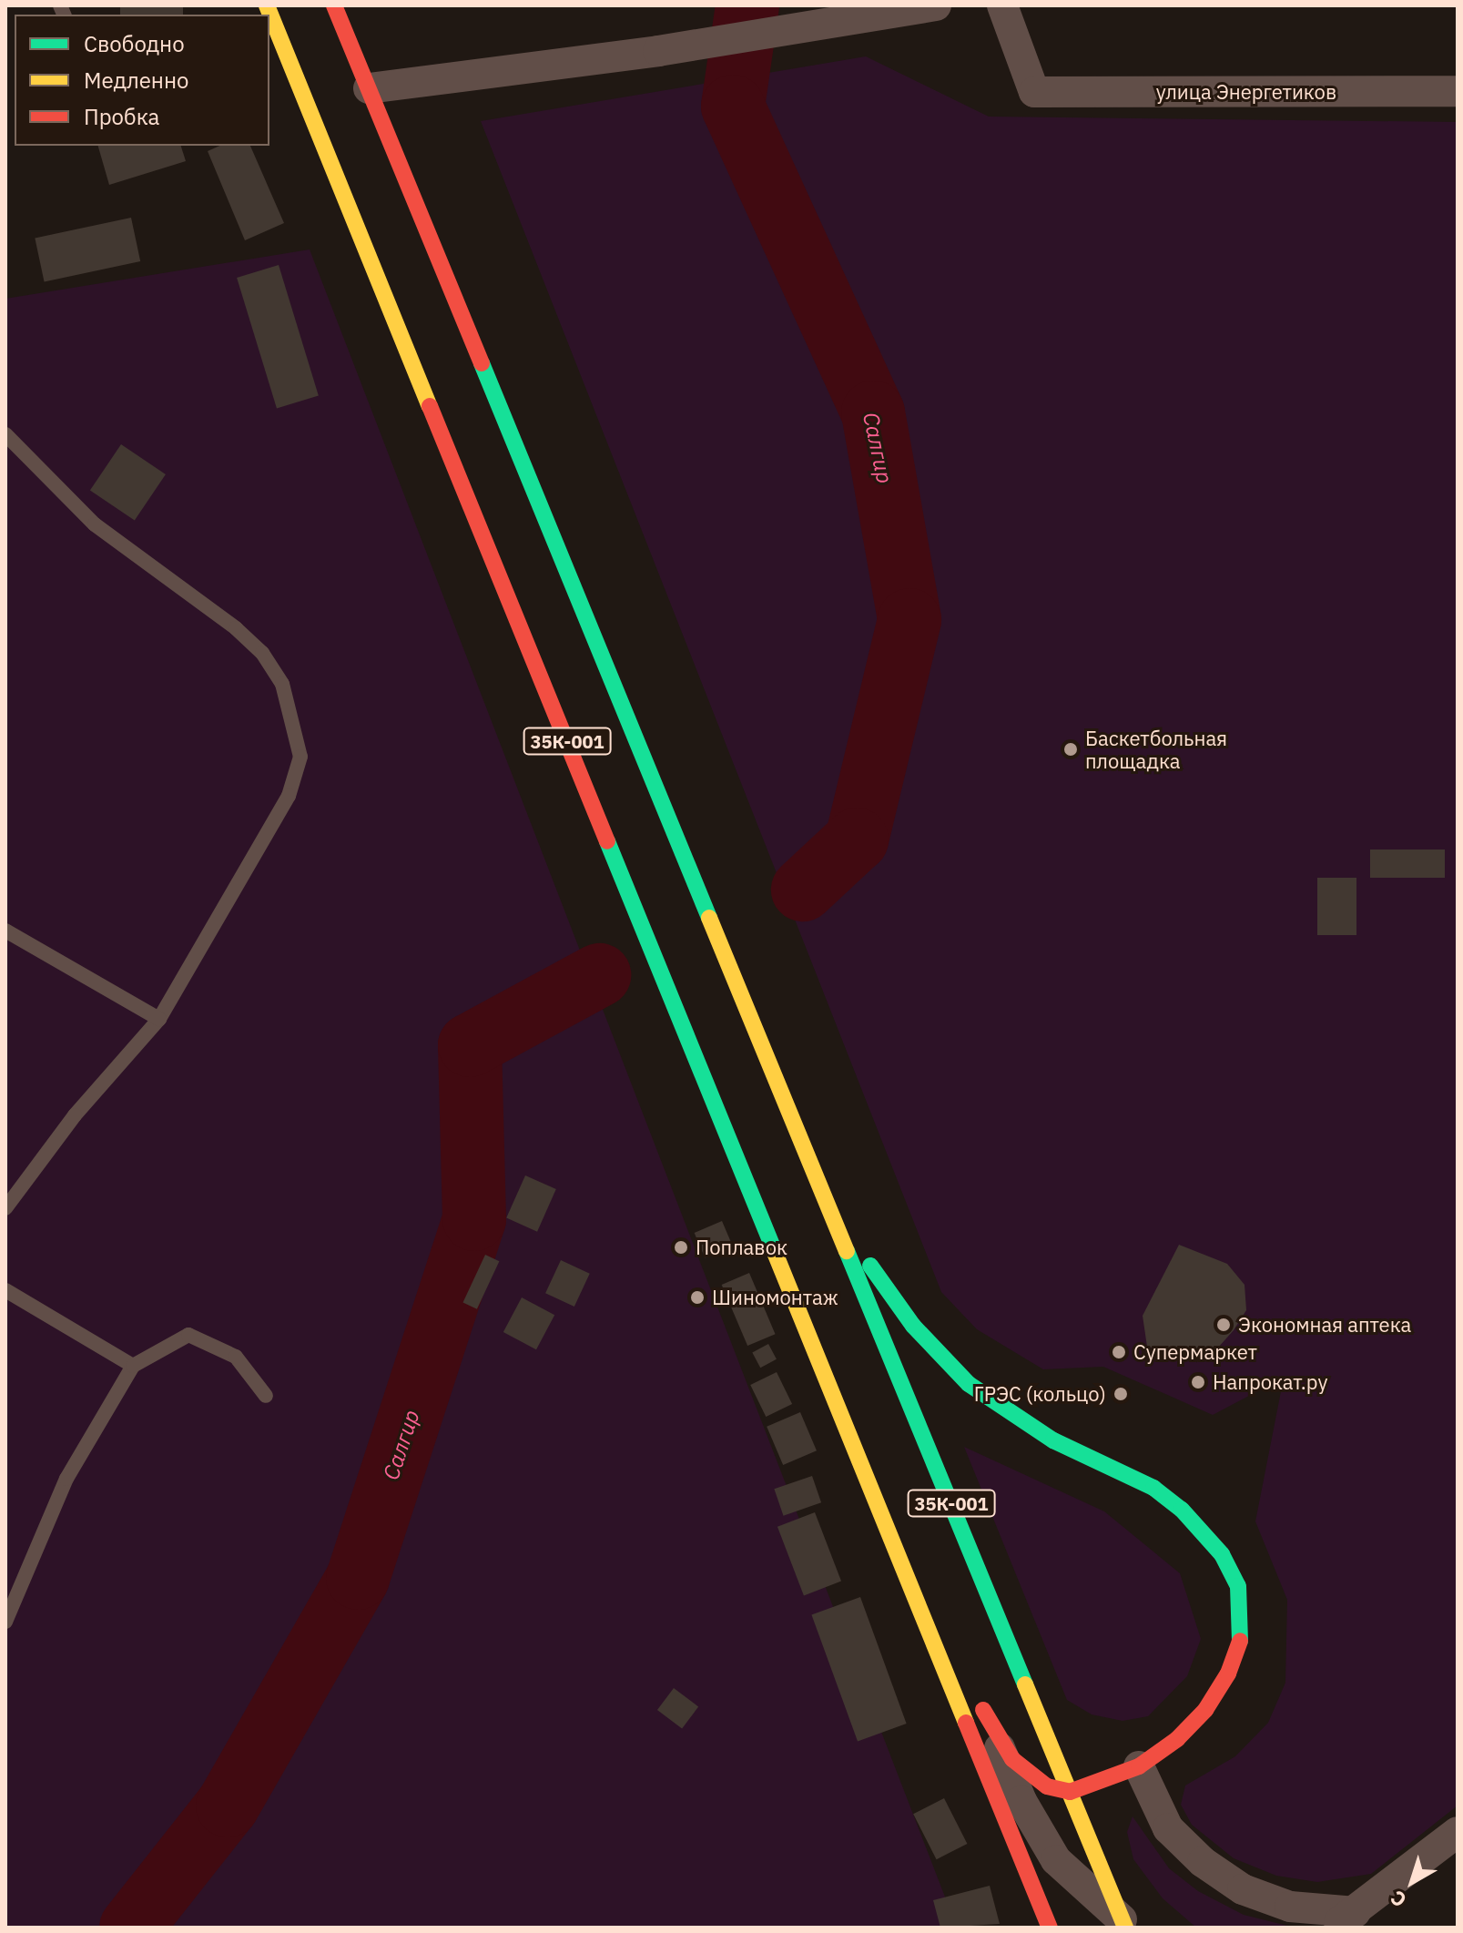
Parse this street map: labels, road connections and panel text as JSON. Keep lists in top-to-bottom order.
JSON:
{
  "streets": {
    "main road": ["35К-001"],
    "street": ["улица Энергетиков"]
  },
  "water": ["Салгир"],
  "places": [
    "Баскетбольная площадка",
    "Поплавок",
    "Шиномонтаж",
    "Экономная аптека",
    "Супермаркет",
    "Напрокат.ру",
    "ГРЭС (кольцо)"
  ],
  "legend": ["Свободно", "Медленно", "Пробка"],
  "north": "bottom left"
}
